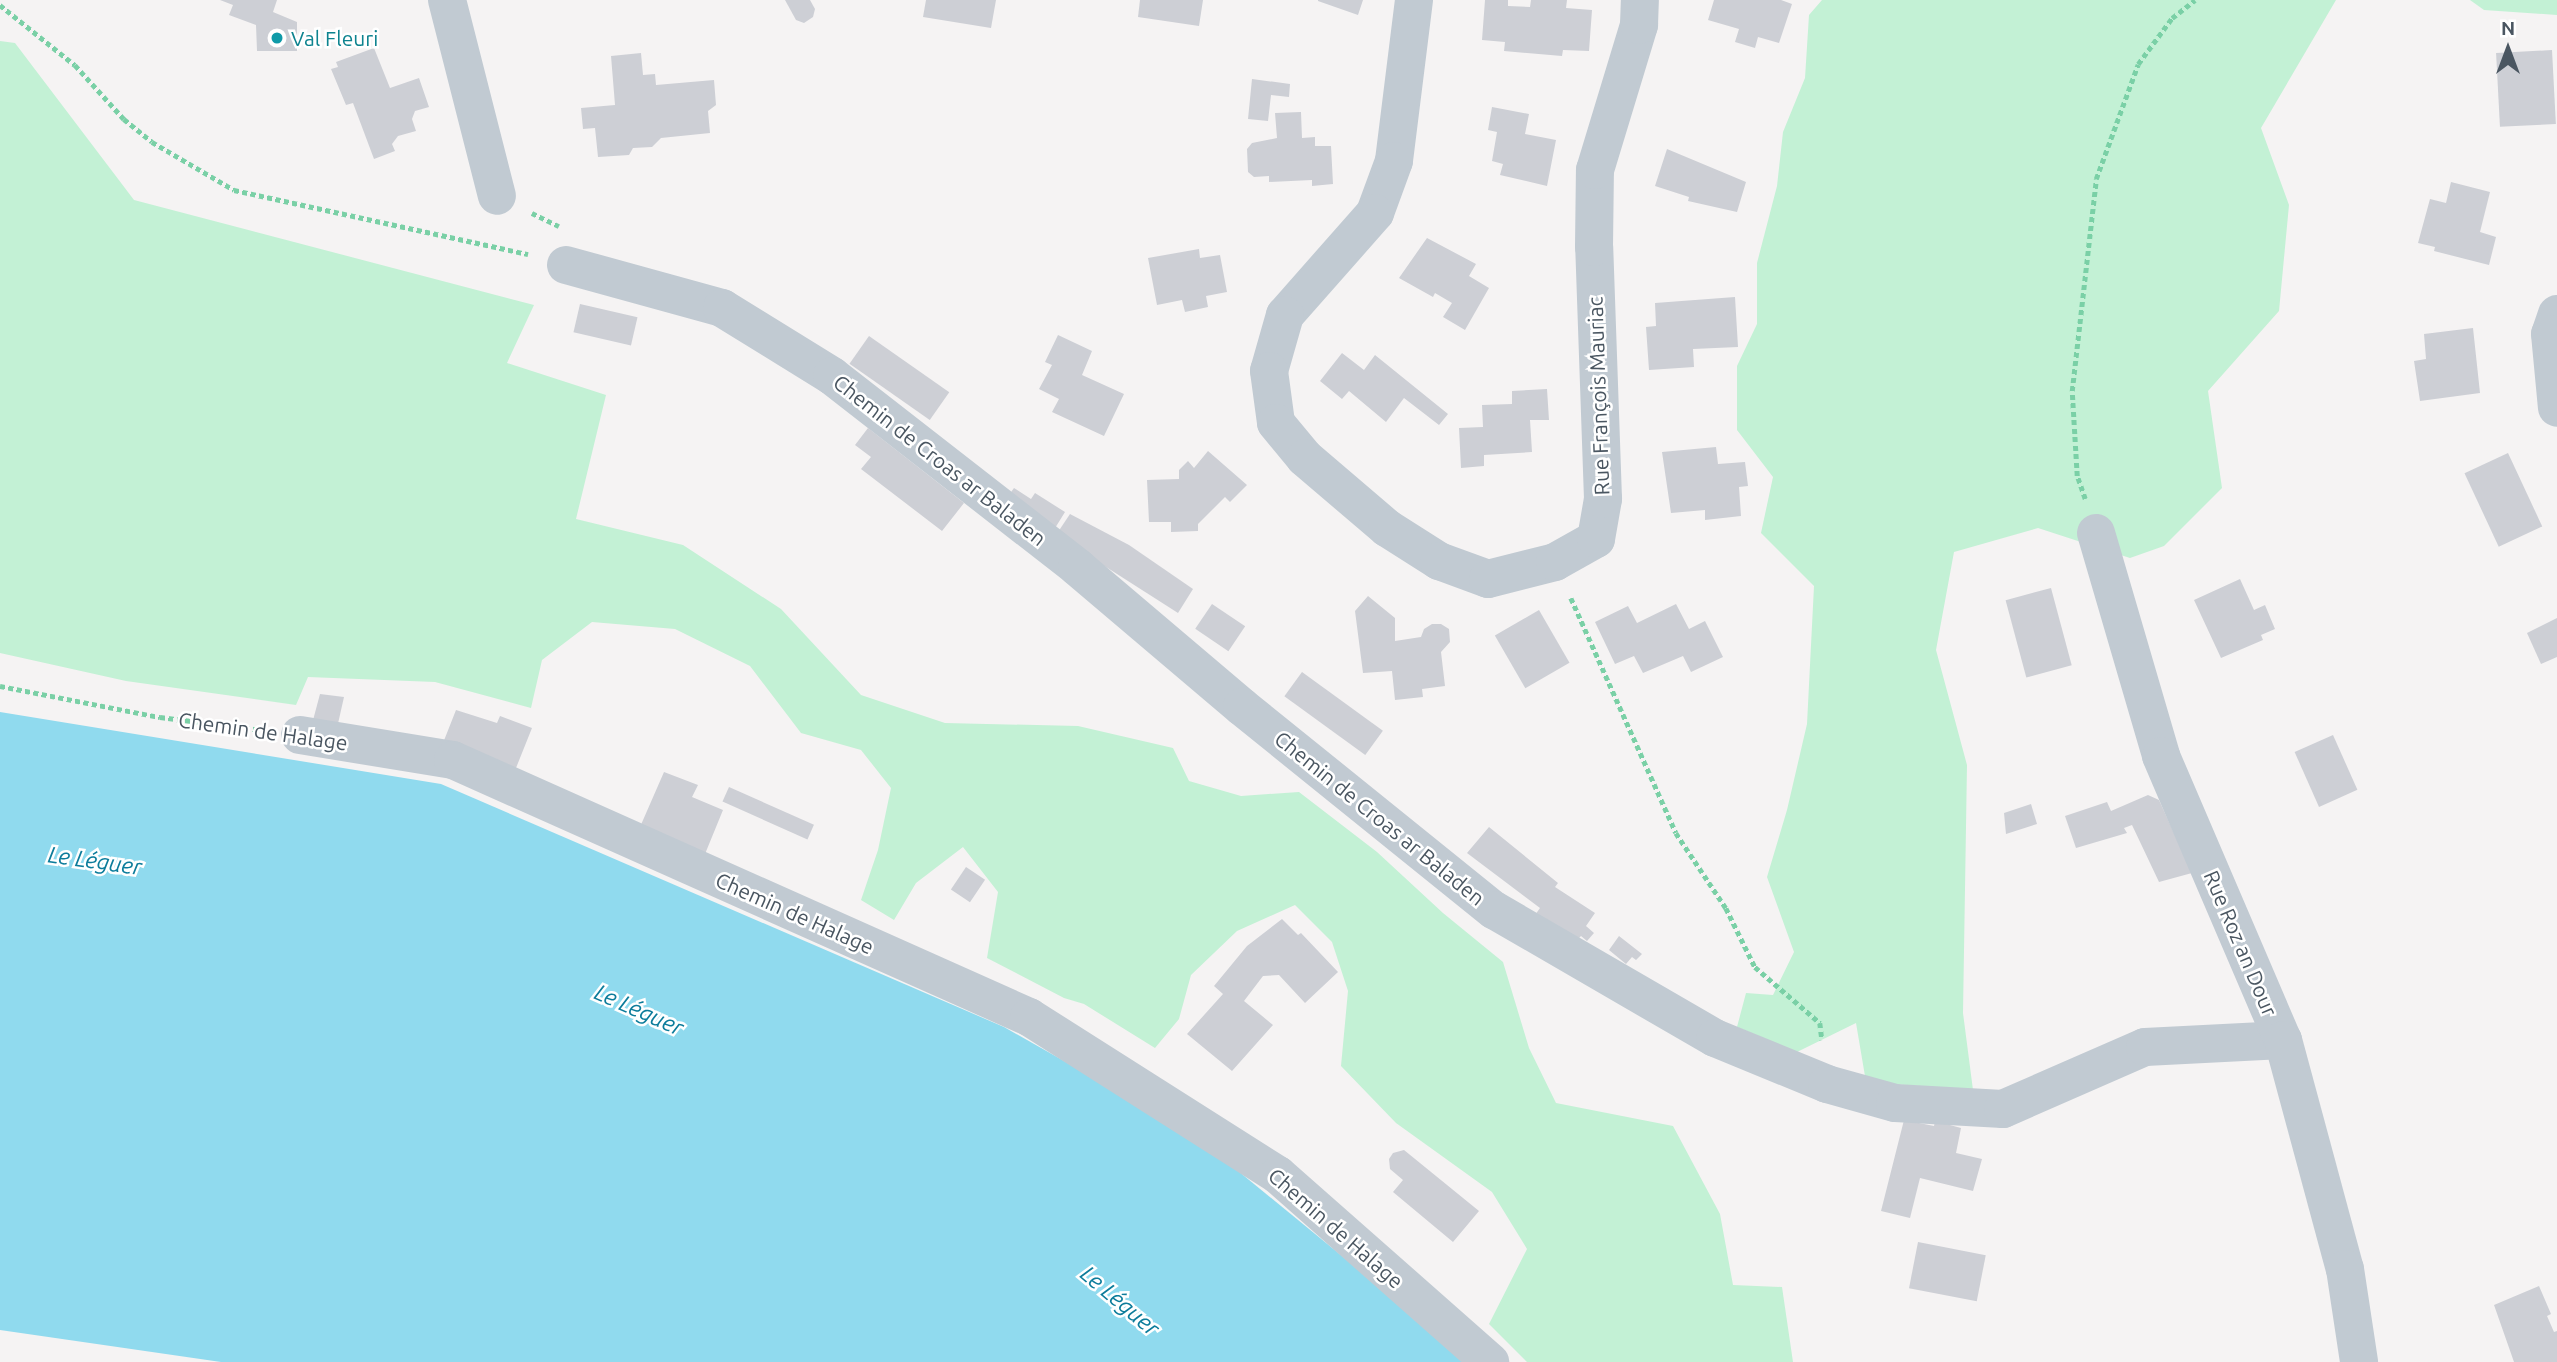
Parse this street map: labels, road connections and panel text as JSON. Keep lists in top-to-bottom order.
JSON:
{
  "streets": {
    "street": [
      "Rue François Mauriac",
      "Chemin de Croas ar Baladen",
      "Chemin de Halage",
      "Rue Roz an Dour"
    ]
  },
  "crossings": [
    ["Chemin de Croas ar Baladen", "Rue Roz an Dour"]
  ],
  "water": ["Le Léguer"],
  "places": ["Val Fleuri"],
  "north": "top"
}
